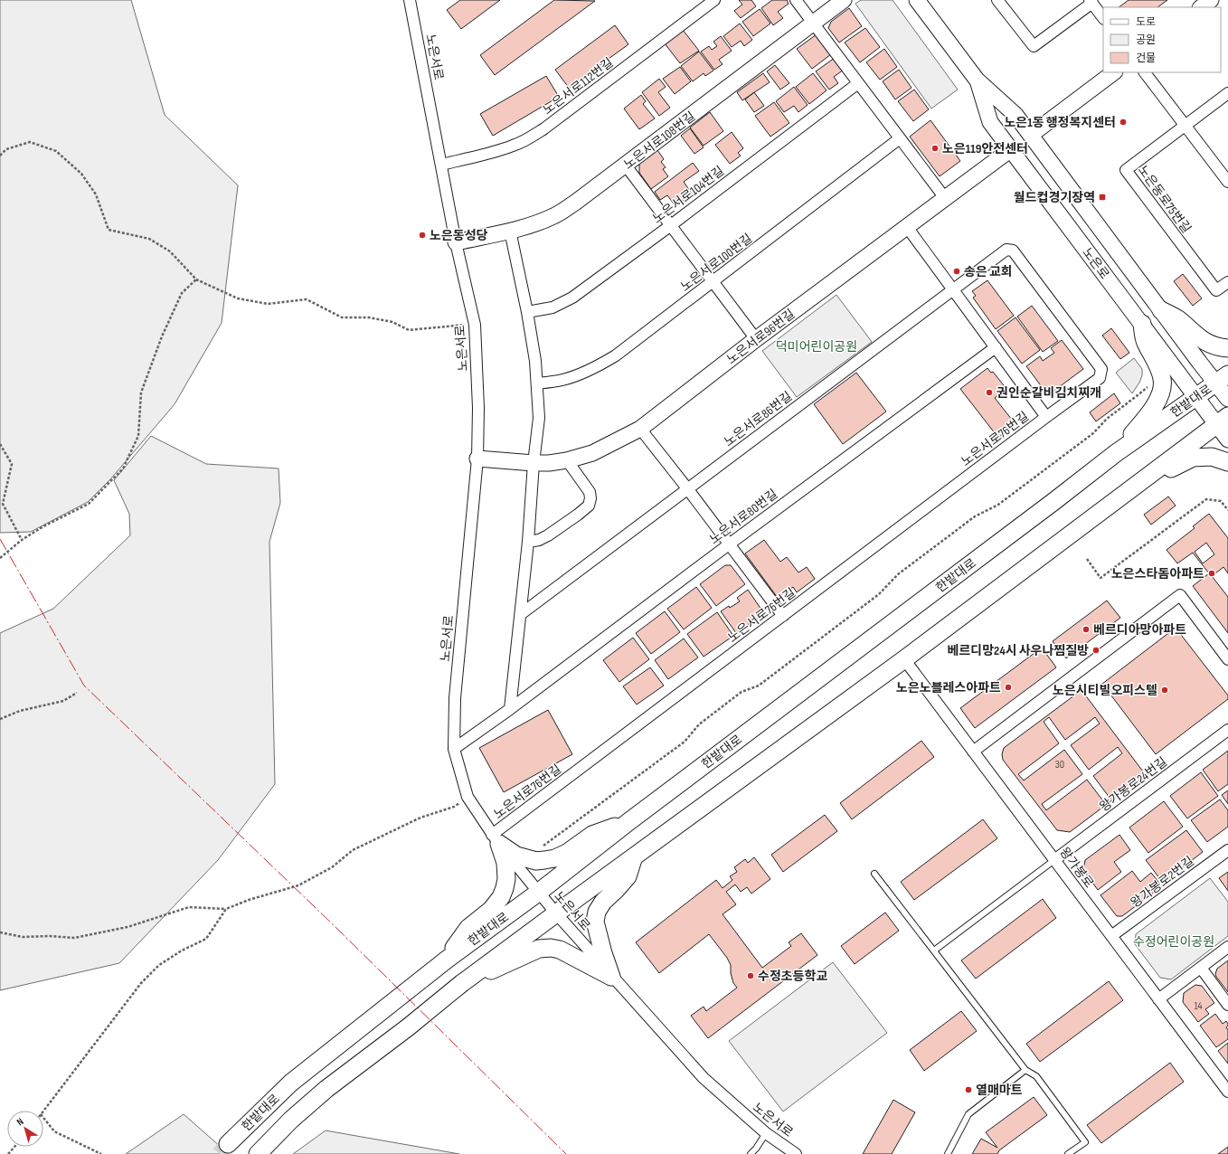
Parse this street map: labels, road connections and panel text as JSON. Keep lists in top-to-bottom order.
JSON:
{
  "streets": {
    "main road": ["한밭대로"],
    "street": [
      "노은서로",
      "노은서로112번길",
      "노은서로108번길",
      "노은서로104번길",
      "노은동로75번길",
      "노은서로100번길",
      "노은로",
      "노은서로96번길",
      "노은서로86번길",
      "노은서로76번길",
      "노은서로80번길",
      "왕가봉로24번길",
      "왕가봉로",
      "왕가봉로2번길"
    ]
  },
  "crossings": [
    ["노은서로", "노은서로112번길"],
    ["노은서로", "노은서로108번길"],
    ["노은서로", "노은서로96번길"],
    ["노은서로", "한밭대로"],
    ["노은서로", "노은서로76번길"],
    ["노은서로", "노은서로80번길"],
    ["노은로", "노은서로96번길"],
    ["노은로", "한밭대로"],
    ["노은서로96번길", "노은서로76번길"],
    ["노은서로86번길", "노은서로76번길"],
    ["노은서로76번길", "노은서로80번길"],
    ["왕가봉로24번길", "왕가봉로"],
    ["왕가봉로", "왕가봉로2번길"]
  ],
  "parks": ["덕미어린이공원", "수정어린이공원"],
  "places": {
    "other": [
      "노은1동 행정복지센터",
      "노은119안전센터",
      "노은동성당",
      "송은 교회",
      "권인순갈비김치찌개",
      "노은스타돔아파트",
      "베르디아망아파트",
      "베르디망24시 사우나찜질방",
      "노은노블레스아파트",
      "노은시티빌오피스텔",
      "수정초등학교",
      "열매마트"
    ],
    "transit": ["월드컵경기장역"]
  },
  "house_numbers": ["30", "14"],
  "legend": ["도로", "공원", "건물"],
  "north": "top left"
}
